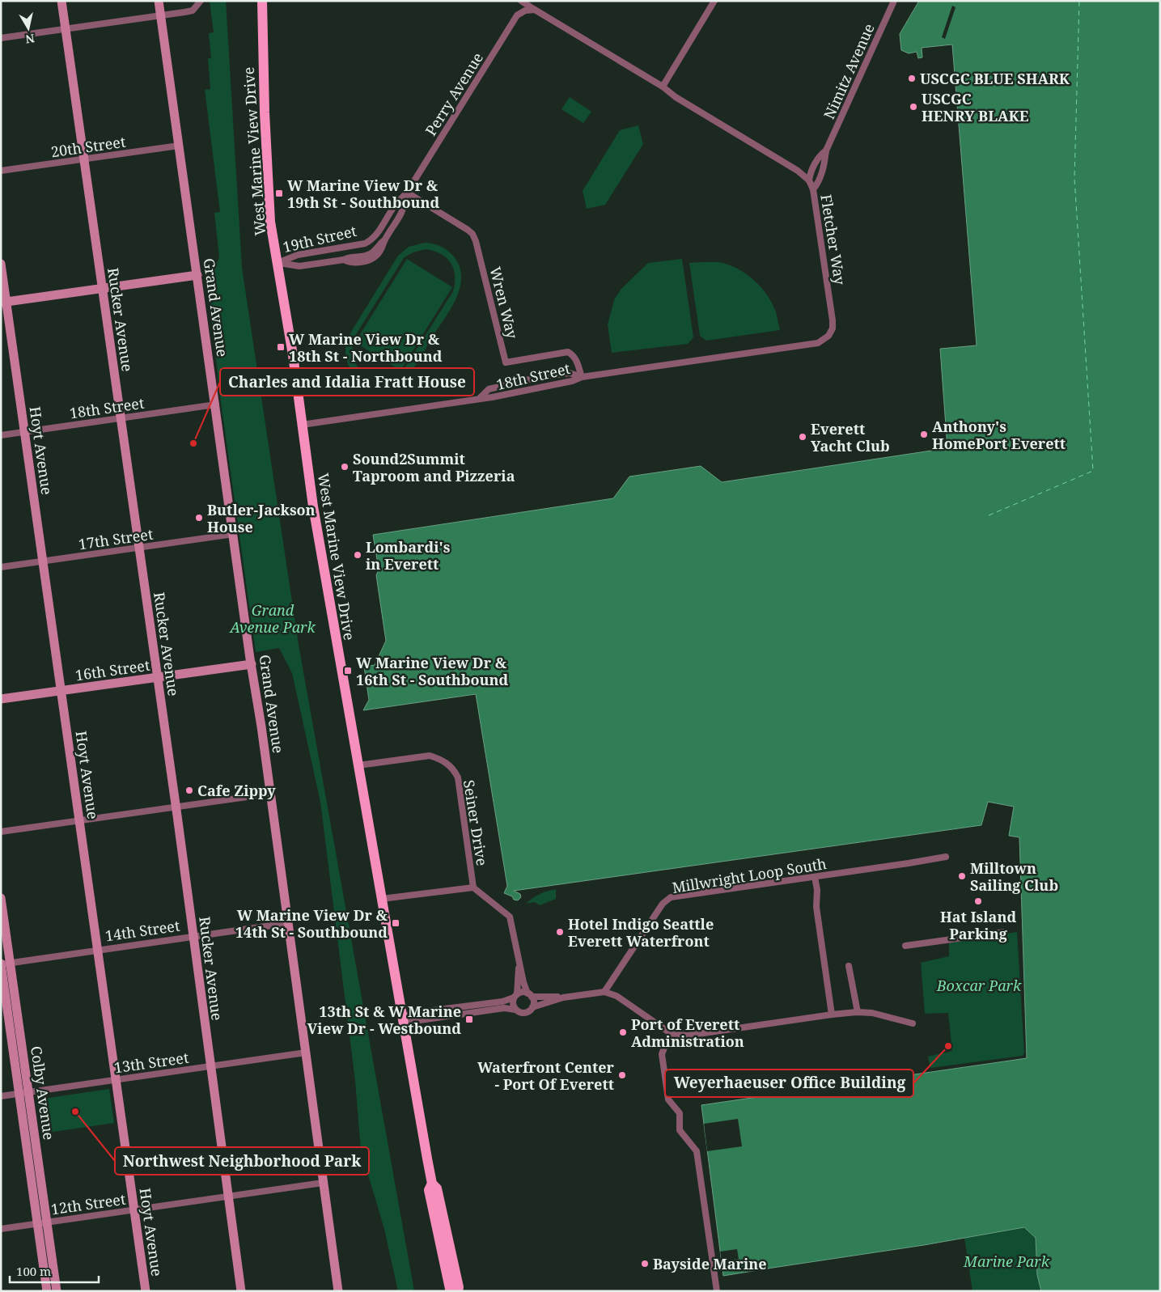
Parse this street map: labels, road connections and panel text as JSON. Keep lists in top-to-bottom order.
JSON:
{
  "streets": {
    "main road": ["West Marine View Drive"],
    "street": [
      "Nimitz Avenue",
      "Perry Avenue",
      "20th Street",
      "19th Street",
      "Fletcher Way",
      "Wren Way",
      "Grand Avenue",
      "Rucker Avenue",
      "18th Street",
      "Hoyt Avenue",
      "17th Street",
      "16th Street",
      "Seiner Drive",
      "Millwright Loop South",
      "14th Street",
      "13th Street",
      "Colby Avenue",
      "12th Street"
    ]
  },
  "crossings": [
    ["Nimitz Avenue", "Fletcher Way"],
    ["Perry Avenue", "19th Street"],
    ["Perry Avenue", "Fletcher Way"],
    ["Perry Avenue", "Wren Way"],
    ["20th Street", "Grand Avenue"],
    ["20th Street", "Rucker Avenue"],
    ["West Marine View Drive", "19th Street"],
    ["West Marine View Drive", "18th Street"],
    ["West Marine View Drive", "Seiner Drive"],
    ["19th Street", "Wren Way"],
    ["Fletcher Way", "Wren Way"],
    ["Fletcher Way", "18th Street"],
    ["Wren Way", "18th Street"],
    ["Grand Avenue", "18th Street"],
    ["Grand Avenue", "17th Street"],
    ["Grand Avenue", "16th Street"],
    ["Grand Avenue", "14th Street"],
    ["Grand Avenue", "13th Street"],
    ["Grand Avenue", "12th Street"],
    ["Rucker Avenue", "18th Street"],
    ["Rucker Avenue", "17th Street"],
    ["Rucker Avenue", "16th Street"],
    ["Rucker Avenue", "14th Street"],
    ["Rucker Avenue", "13th Street"],
    ["Rucker Avenue", "12th Street"],
    ["18th Street", "Hoyt Avenue"],
    ["Hoyt Avenue", "17th Street"],
    ["Hoyt Avenue", "16th Street"],
    ["Hoyt Avenue", "14th Street"],
    ["Hoyt Avenue", "13th Street"],
    ["Hoyt Avenue", "12th Street"],
    ["14th Street", "Colby Avenue"],
    ["13th Street", "Colby Avenue"],
    ["Colby Avenue", "12th Street"]
  ],
  "parks": ["Grand Avenue Park", "Boxcar Park", "Marine Park"],
  "places": {
    "other": [
      "USCGC BLUE SHARK",
      "USCGC HENRY BLAKE",
      "Anthony's HomePort Everett",
      "Everett Yacht Club",
      "Charles and Idalia Fratt House",
      "Sound2Summit Taproom and Pizzeria",
      "Butler-Jackson House",
      "Lombardi's in Everett",
      "Cafe Zippy",
      "Milltown Sailing Club",
      "Hat Island Parking",
      "Hotel Indigo Seattle Everett Waterfront",
      "Port of Everett Administration",
      "Weyerhaeuser Office Building",
      "Waterfront Center - Port Of Everett",
      "Northwest Neighborhood Park",
      "Bayside Marine"
    ],
    "transit": [
      "W Marine View Dr & 19th St - Southbound",
      "W Marine View Dr & 18th St - Northbound",
      "W Marine View Dr & 16th St - Southbound",
      "W Marine View Dr & 14th St - Southbound",
      "13th St & W Marine View Dr - Westbound"
    ]
  },
  "scale_bar": "100 m",
  "north": "bottom"
}
